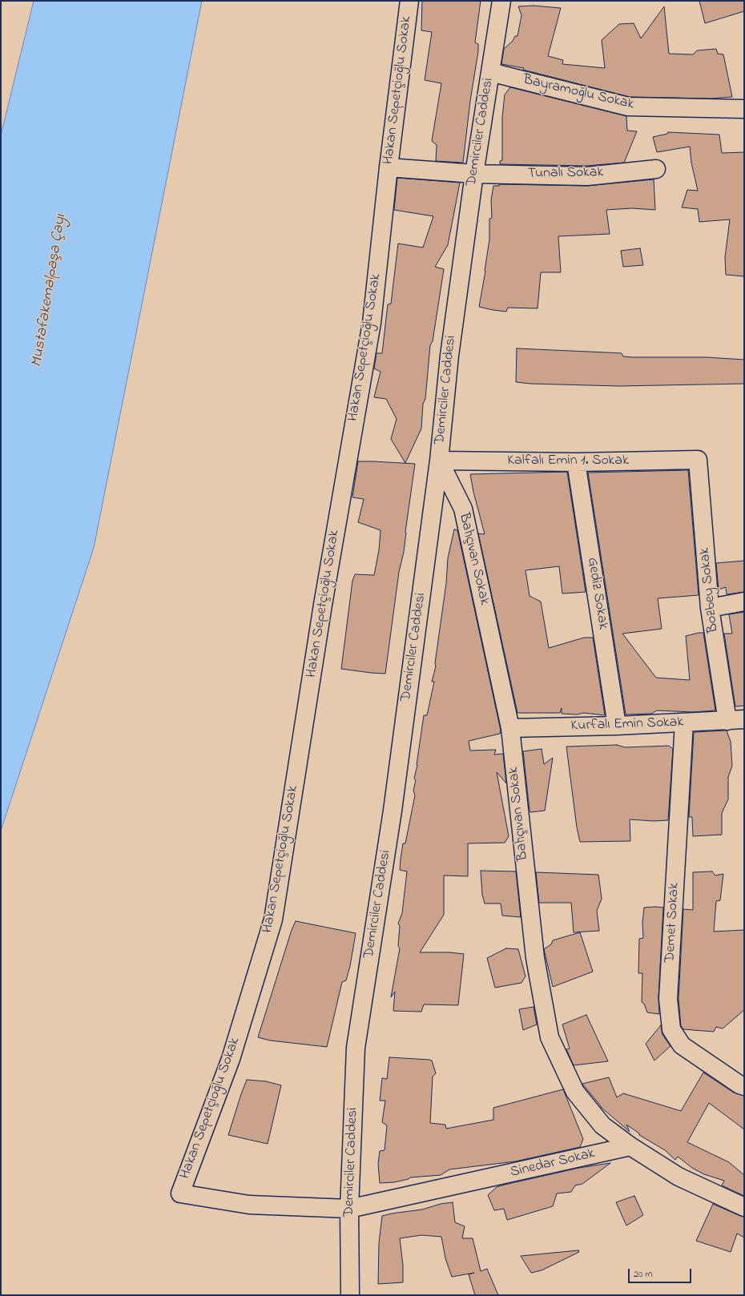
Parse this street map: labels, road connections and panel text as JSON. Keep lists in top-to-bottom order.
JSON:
{
  "streets": {
    "street": [
      "Hakan Sepetçioğlu Sokak",
      "Bayramoğlu Sokak",
      "Demirciler Caddesi",
      "Tunalı Sokak",
      "Kalfalı Emin 1. Sokak",
      "Bahçıvan Sokak",
      "Bozbey Sokak",
      "Gediz Sokak",
      "Kurfalı Emin Sokak",
      "Demet Sokak",
      "Sinedar Sokak"
    ]
  },
  "crossings": [
    ["Hakan Sepetçioğlu Sokak", "Tunalı Sokak"],
    ["Hakan Sepetçioğlu Sokak", "Sinedar Sokak"],
    ["Bayramoğlu Sokak", "Demirciler Caddesi"],
    ["Demirciler Caddesi", "Tunalı Sokak"],
    ["Demirciler Caddesi", "Kalfalı Emin 1. Sokak"],
    ["Demirciler Caddesi", "Bahçıvan Sokak"],
    ["Demirciler Caddesi", "Sinedar Sokak"],
    ["Kalfalı Emin 1. Sokak", "Bahçıvan Sokak"],
    ["Kalfalı Emin 1. Sokak", "Bozbey Sokak"],
    ["Kalfalı Emin 1. Sokak", "Gediz Sokak"],
    ["Bahçıvan Sokak", "Kurfalı Emin Sokak"],
    ["Bahçıvan Sokak", "Sinedar Sokak"],
    ["Bozbey Sokak", "Kurfalı Emin Sokak"],
    ["Gediz Sokak", "Kurfalı Emin Sokak"],
    ["Kurfalı Emin Sokak", "Demet Sokak"]
  ],
  "water": ["Mustafakemalpaşa Çayı"],
  "scale_bar": "20 m"
}
